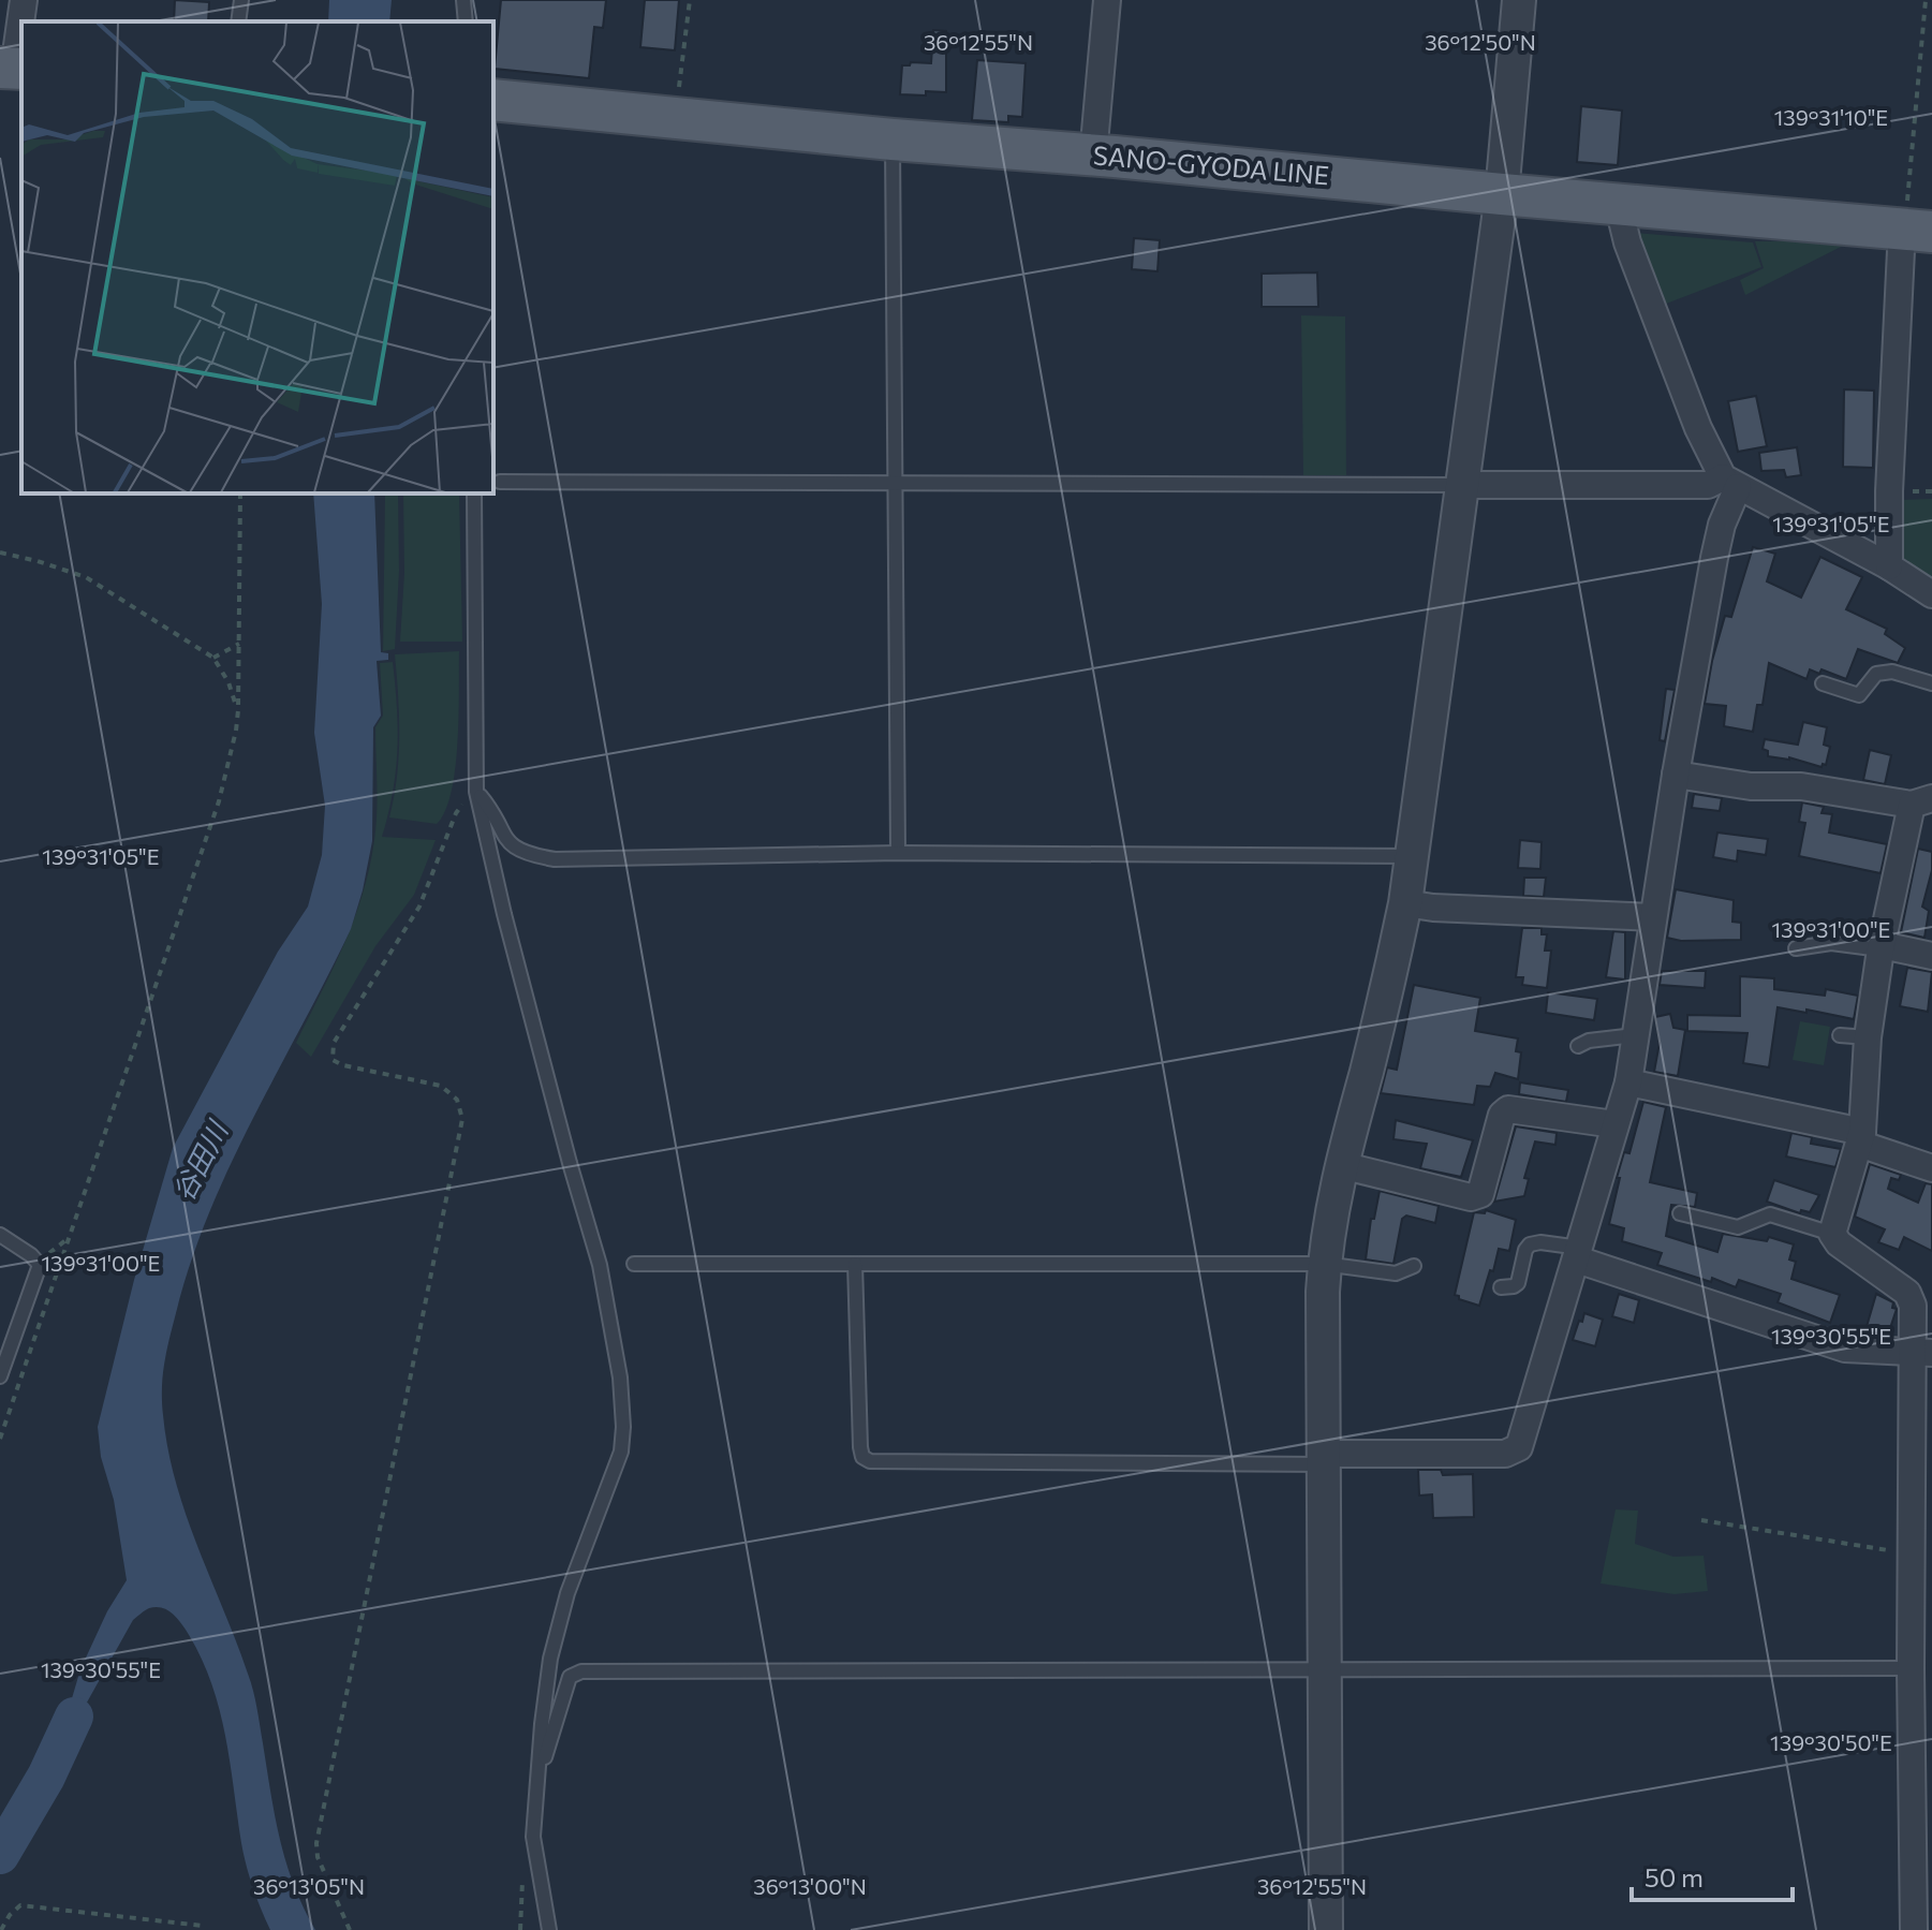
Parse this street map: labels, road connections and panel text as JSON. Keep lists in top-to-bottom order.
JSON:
{
  "streets": {
    "main road": ["SANO-GYODA LINE"]
  },
  "water": ["谷田川"],
  "scale_bar": "50 m",
  "coordinates": [
    "36°12'55\"N",
    "36°12'50\"N",
    "139°31'10\"E",
    "139°31'05\"E",
    "139°31'00\"E",
    "139°30'55\"E",
    "139°30'50\"E",
    "36°13'05\"N",
    "36°13'00\"N"
  ]
}
